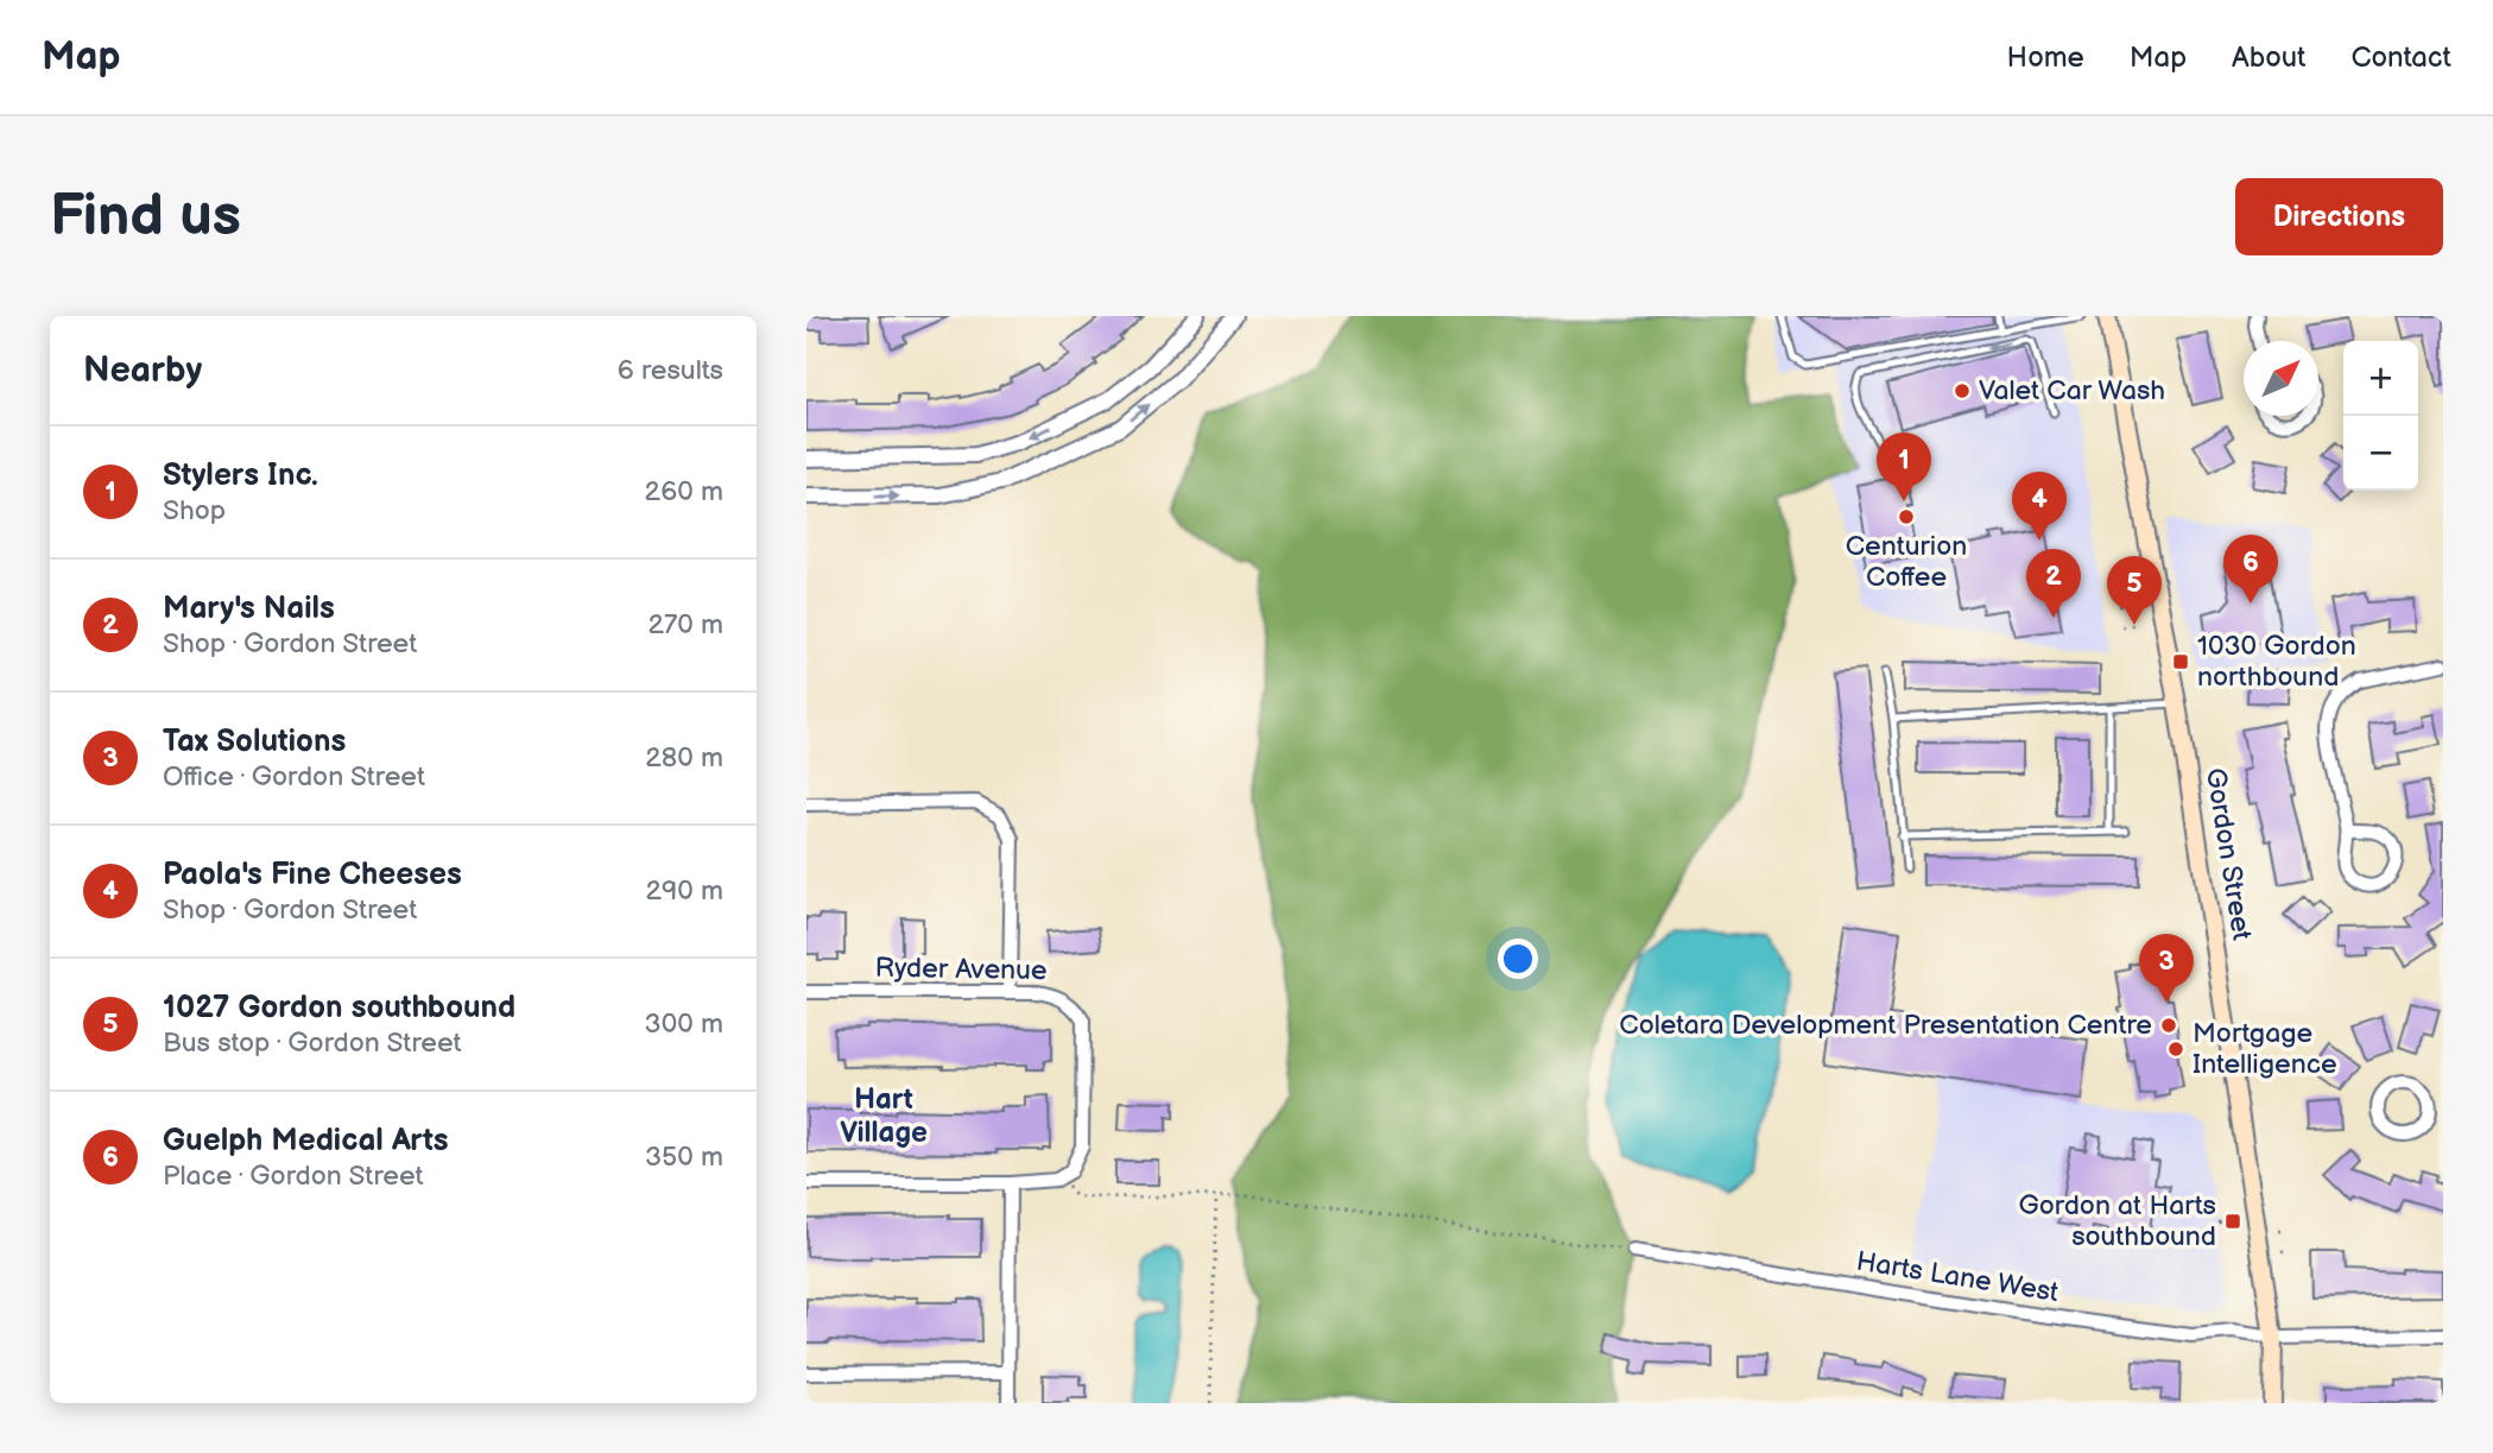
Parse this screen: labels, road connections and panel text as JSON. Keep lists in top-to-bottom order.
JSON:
{
  "streets": {
    "main road": ["Gordon Street"],
    "street": ["Ryder Avenue", "Harts Lane West"]
  },
  "crossings": [
    ["Gordon Street", "Harts Lane West"]
  ],
  "districts": ["Hart Village"],
  "places": {
    "other": [
      "Valet Car Wash",
      "Centurion Coffee",
      "Coletara Development Presentation Centre",
      "Mortgage Intelligence"
    ],
    "transit": ["1030 Gordon northbound", "Gordon at Harts southbound"]
  },
  "north": "top right",
  "page": {
    "header": "Map",
    "nav": [
      "Home",
      "Map",
      "About",
      "Contact"
    ],
    "buttons": "Directions",
    "title": "Find us",
    "heading": ["Nearby", "6 results"],
    "map_buttons": ["+", "−"],
    "list": [
      {
        "mark": "1",
        "name": "Stylers Inc.",
        "note": "Shop",
        "value": "260 m"
      },
      {
        "mark": "2",
        "name": "Mary's Nails",
        "note": "Shop · Gordon Street",
        "value": "270 m"
      },
      {
        "mark": "3",
        "name": "Tax Solutions",
        "note": "Office · Gordon Street",
        "value": "280 m"
      },
      {
        "mark": "4",
        "name": "Paola's Fine Cheeses",
        "note": "Shop · Gordon Street",
        "value": "290 m"
      },
      {
        "mark": "5",
        "name": "1027 Gordon southbound",
        "note": "Bus stop · Gordon Street",
        "value": "300 m"
      },
      {
        "mark": "6",
        "name": "Guelph Medical Arts",
        "note": "Place · Gordon Street",
        "value": "350 m"
      }
    ],
    "pins": [
      "1",
      "4",
      "6",
      "2",
      "5",
      "3"
    ]
  }
}
